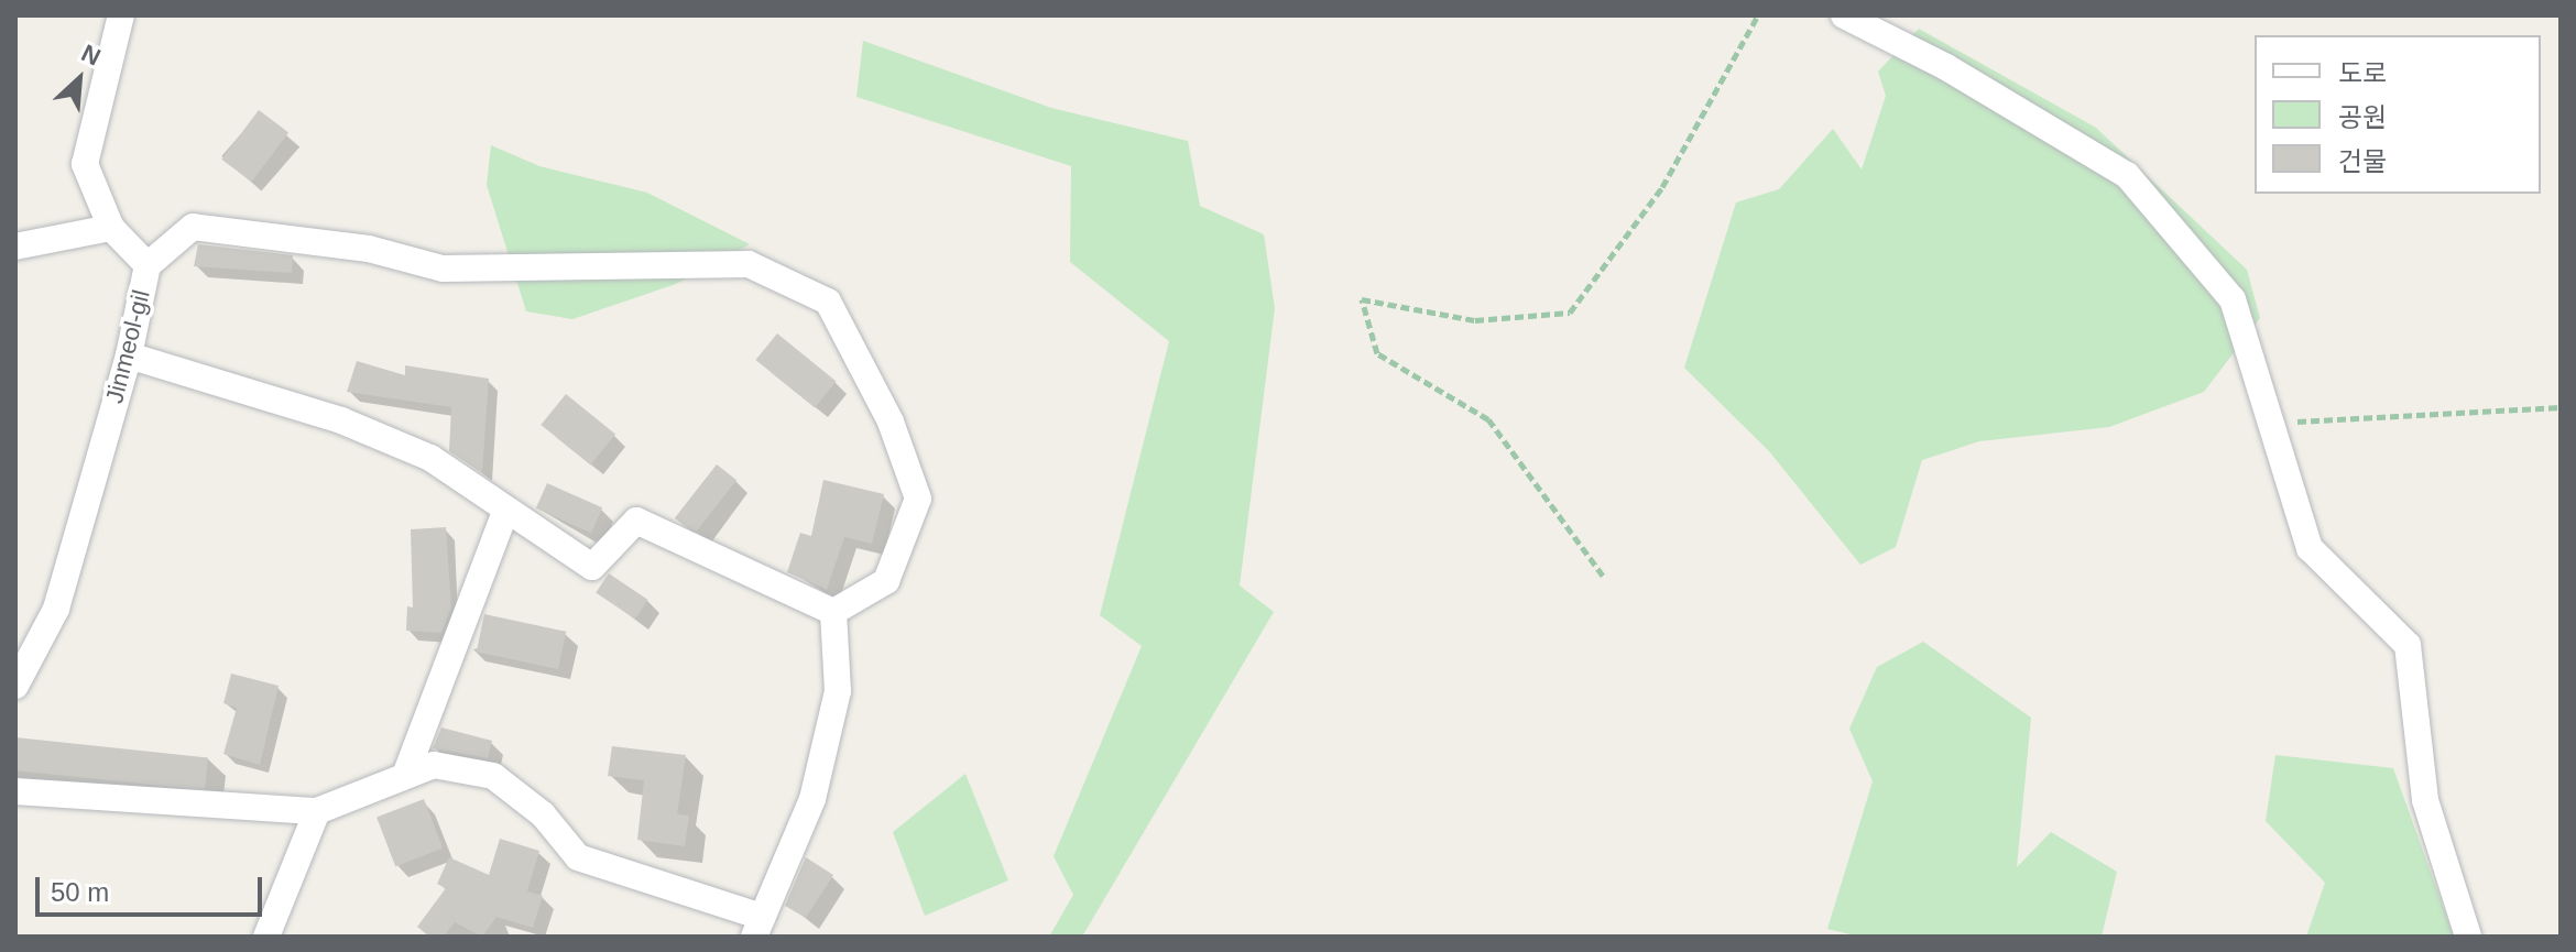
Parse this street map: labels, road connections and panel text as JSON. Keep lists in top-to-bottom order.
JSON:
{
  "streets": {
    "street": ["Jinmeol-gil"]
  },
  "legend": ["도로", "공원", "건물"],
  "scale_bar": "50 m",
  "north": "top right"
}
